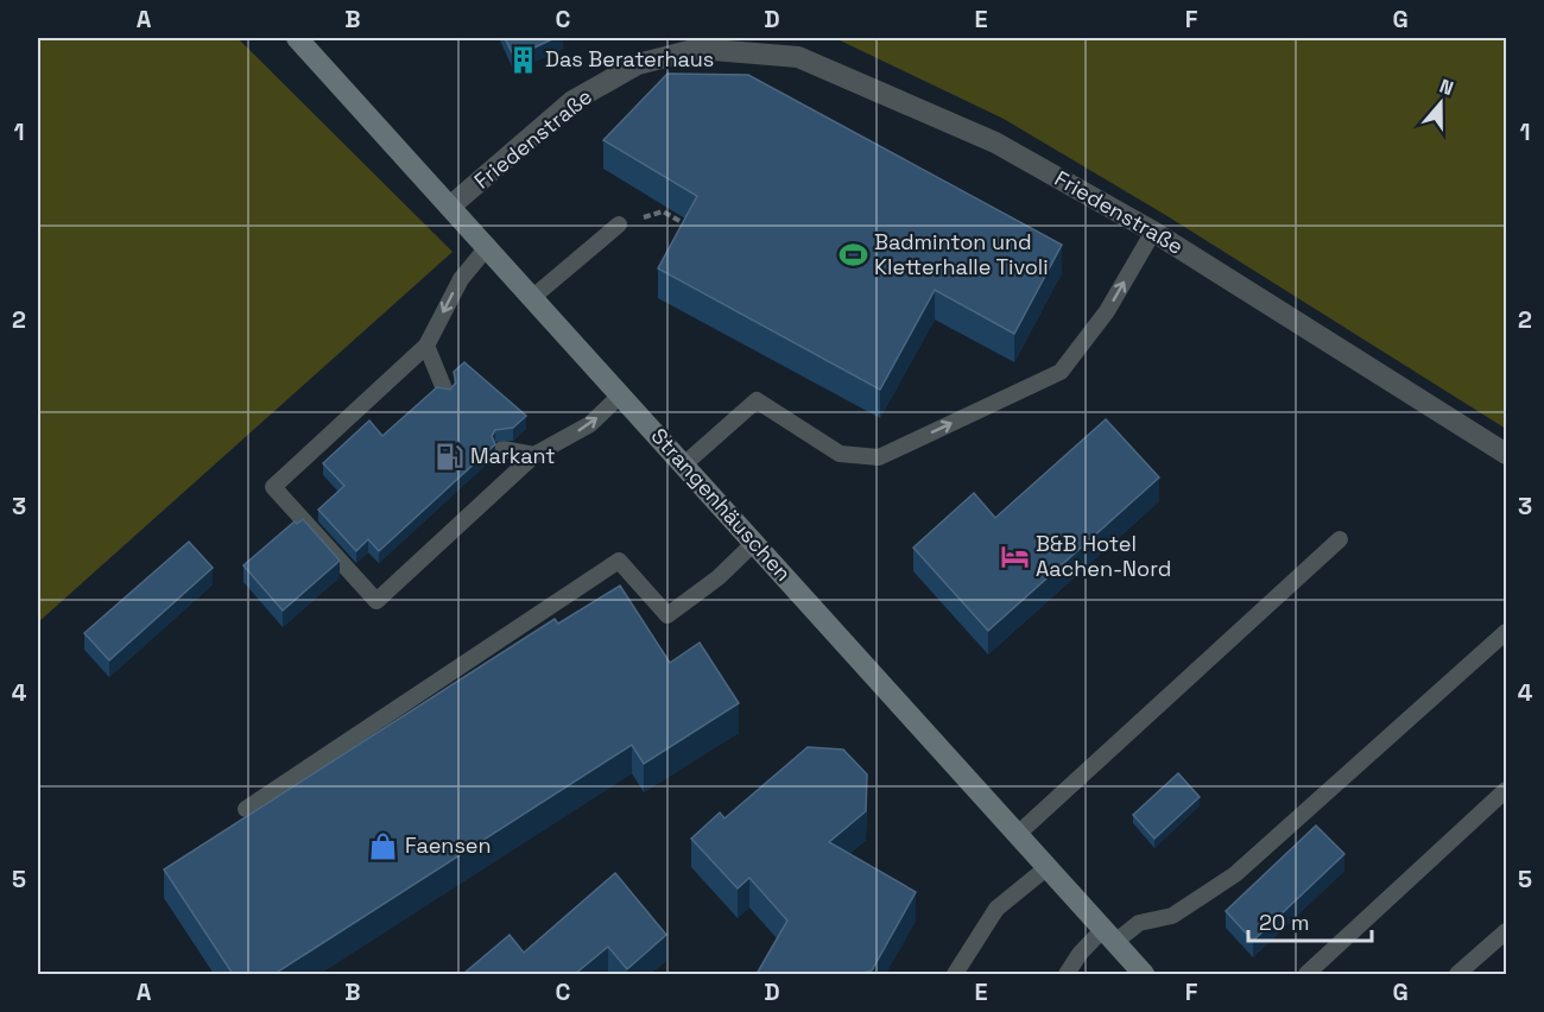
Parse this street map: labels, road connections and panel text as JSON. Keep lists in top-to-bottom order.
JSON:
{
  "streets": {
    "street": ["Friedenstraße", "Strangenhäuschen"]
  },
  "crossings": [
    ["Friedenstraße", "Strangenhäuschen"]
  ],
  "places": {
    "building": ["Das Beraterhaus"],
    "sports": ["Badminton und Kletterhalle Tivoli"],
    "fuel station": ["Markant"],
    "hotel": ["B&B Hotel Aachen-Nord"],
    "shop": ["Faensen"]
  },
  "scale_bar": "20 m",
  "north": "top",
  "grid": {
    "columns": [
      "A",
      "B",
      "C",
      "D",
      "E",
      "F",
      "G"
    ],
    "rows": [
      "1",
      "2",
      "3",
      "4",
      "5"
    ]
  }
}
